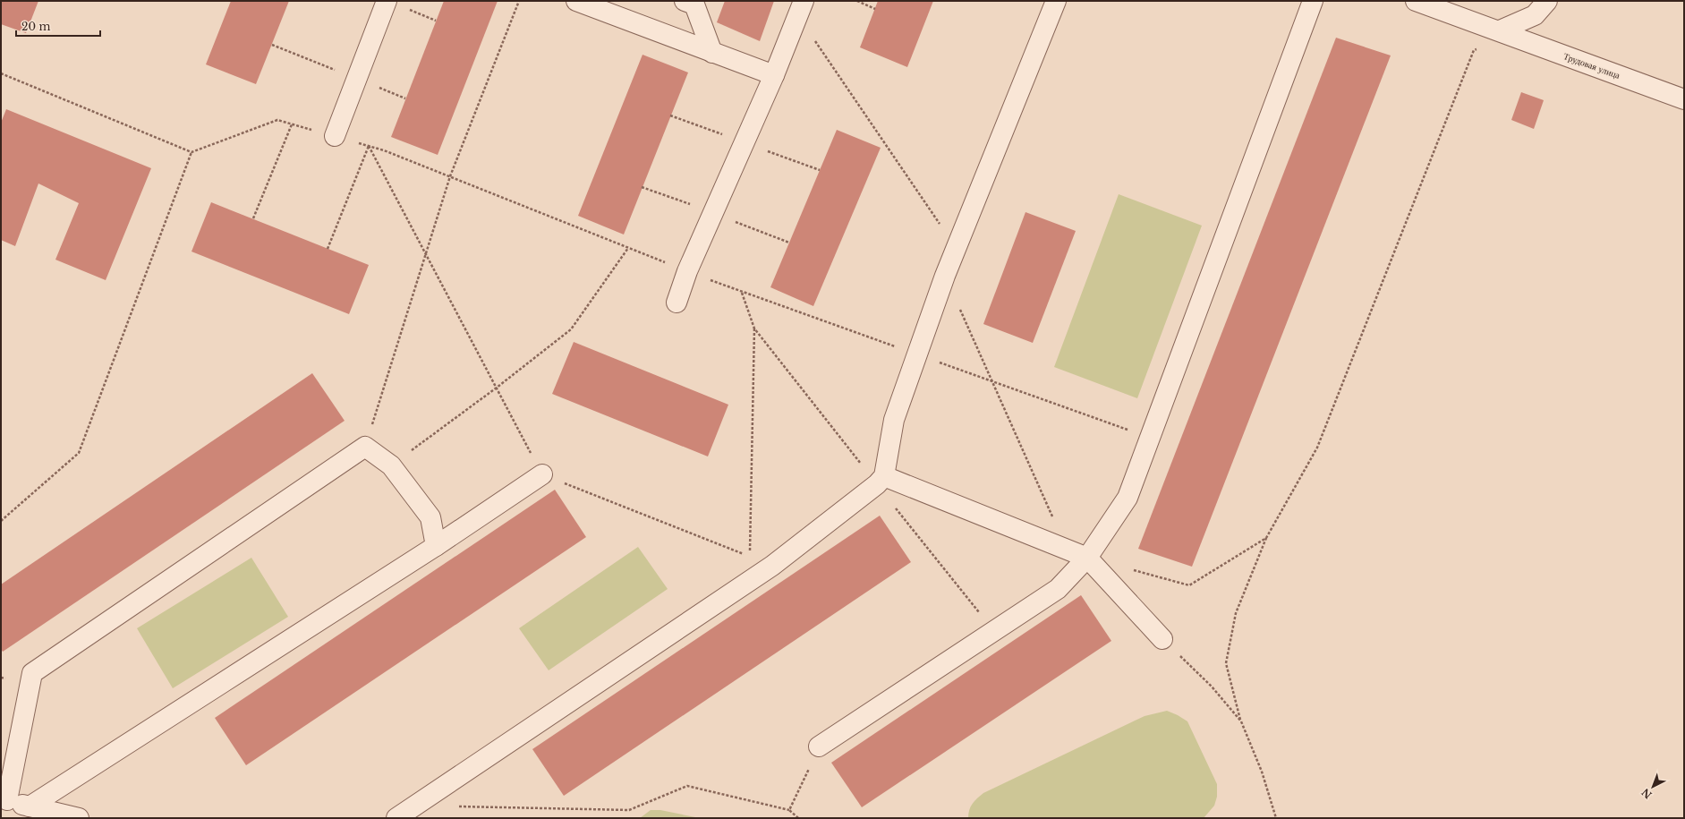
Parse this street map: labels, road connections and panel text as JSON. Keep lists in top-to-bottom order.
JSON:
{
  "streets": {
    "street": ["Трудовая улица"]
  },
  "scale_bar": "20 m",
  "north": "bottom left"
}
